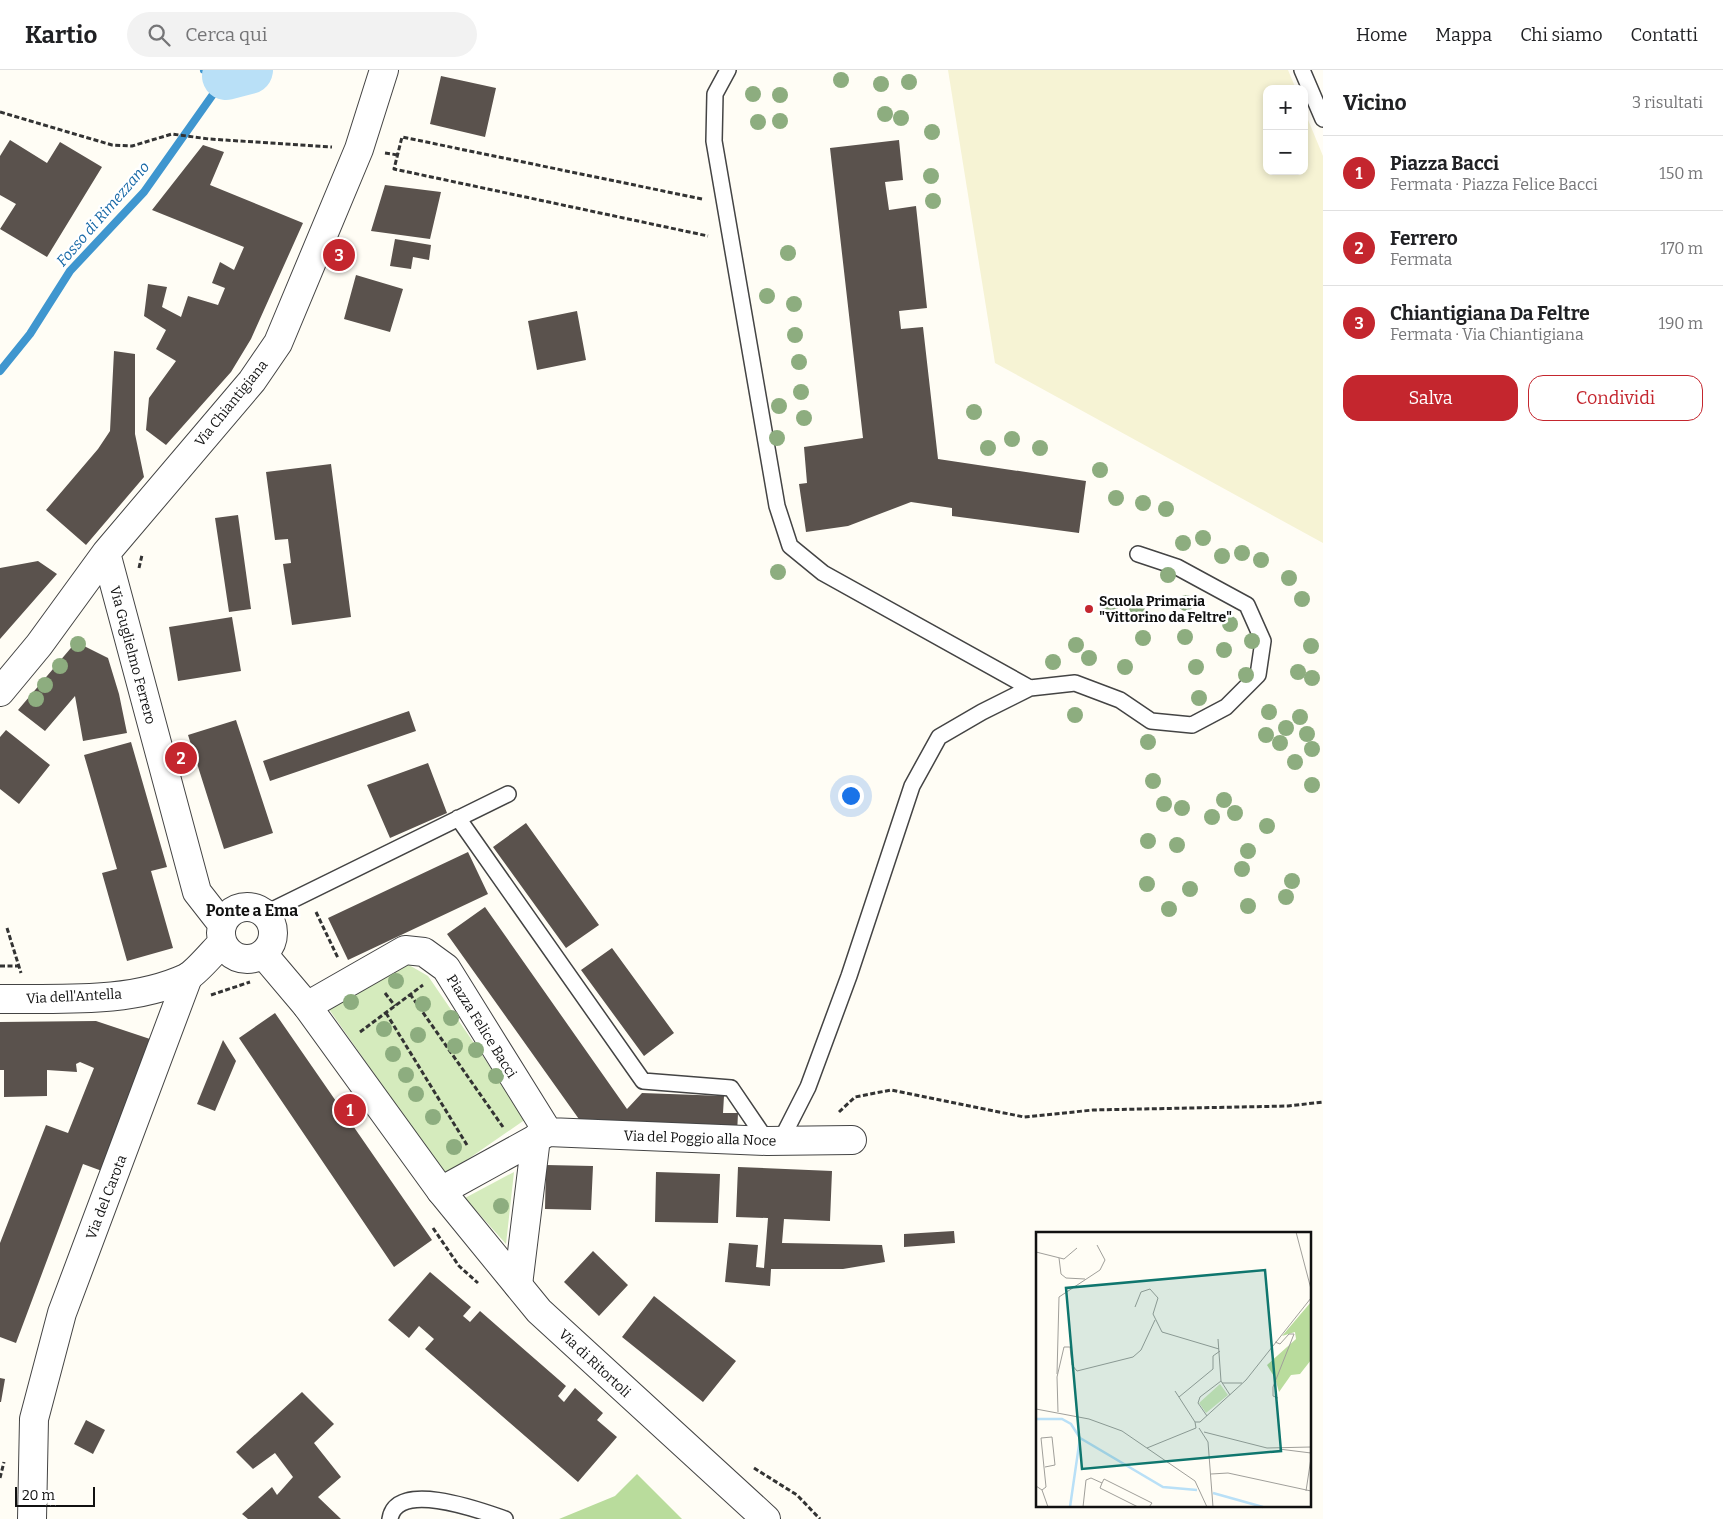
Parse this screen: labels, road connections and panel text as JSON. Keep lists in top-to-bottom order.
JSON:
{
  "streets": {
    "street": [
      "Via Chiantigiana",
      "Via Guglielmo Ferrero",
      "Via dell'Antella",
      "Piazza Felice Bacci",
      "Via del Poggio alla Noce",
      "Via del Carota",
      "Via di Ritortoli"
    ]
  },
  "crossings": [
    ["Via Chiantigiana", "Via Guglielmo Ferrero"],
    ["Via Guglielmo Ferrero", "Via dell'Antella"],
    ["Via dell'Antella", "Via del Carota"],
    ["Piazza Felice Bacci", "Via del Poggio alla Noce"]
  ],
  "districts": ["Ponte a Ema"],
  "water": ["Fosso di Rimezzano"],
  "places": ["Scuola Primaria \"Vittorino da Feltre\""],
  "scale_bar": "20 m",
  "page": {
    "header": "Kartio",
    "search": "Cerca qui",
    "nav": [
      "Home",
      "Mappa",
      "Chi siamo",
      "Contatti"
    ],
    "heading": ["Vicino", "3 risultati"],
    "map_buttons": ["+", "−"],
    "list": [
      {
        "mark": "1",
        "name": "Piazza Bacci",
        "note": "Fermata · Piazza Felice Bacci",
        "value": "150 m"
      },
      {
        "mark": "2",
        "name": "Ferrero",
        "note": "Fermata",
        "value": "170 m"
      },
      {
        "mark": "3",
        "name": "Chiantigiana Da Feltre",
        "note": "Fermata · Via Chiantigiana",
        "value": "190 m"
      }
    ],
    "pins": ["3", "2", "1"],
    "buttons": ["Salva", "Condividi"],
    "scale": "20 m"
  }
}
